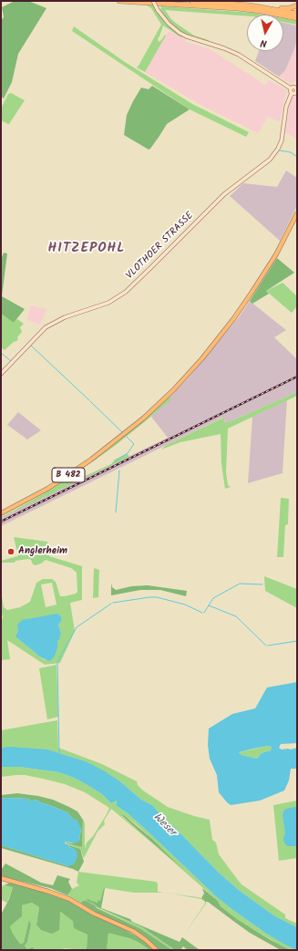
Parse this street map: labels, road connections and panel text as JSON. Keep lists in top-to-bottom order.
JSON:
{
  "streets": {
    "main road": ["B 482"],
    "street": ["VLOTHOER STRASSE"]
  },
  "districts": ["HITZEPOHL"],
  "water": ["Weser"],
  "places": ["Anglerheim"],
  "north": "bottom"
}
